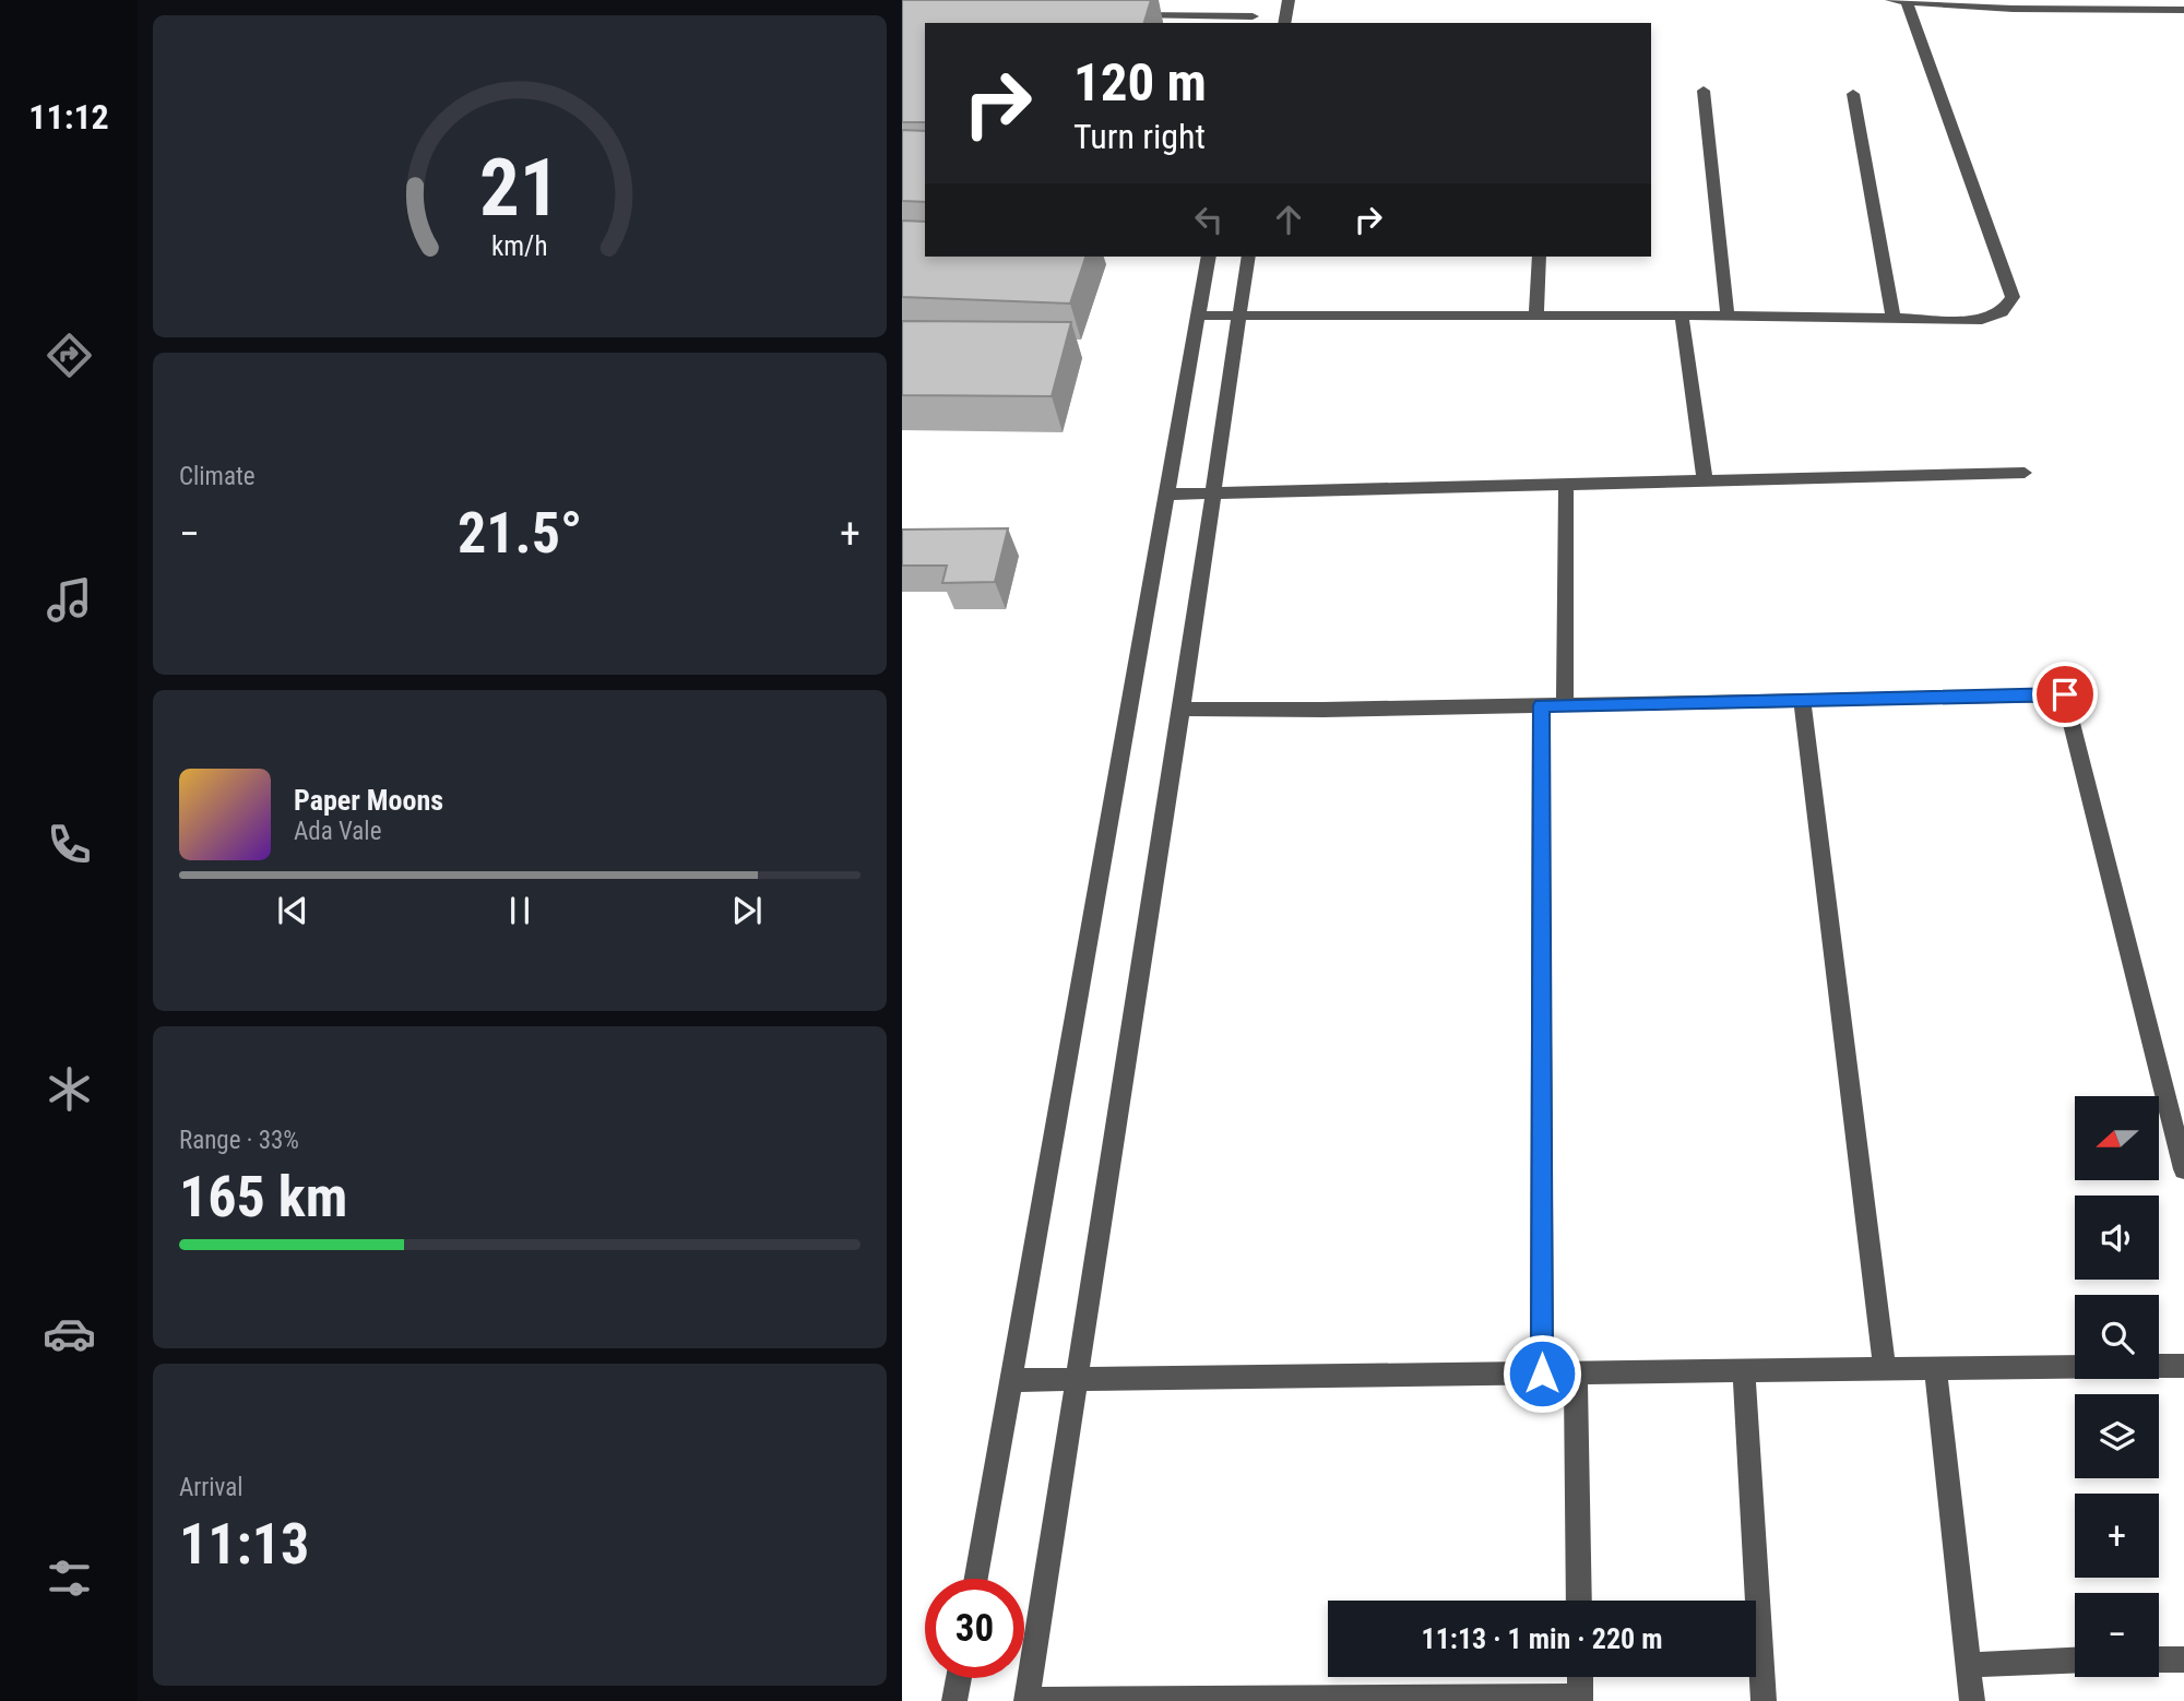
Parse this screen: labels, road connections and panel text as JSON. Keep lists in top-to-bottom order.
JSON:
{
  "north": "left",
  "page": {
    "tabs": "11:12",
    "turn": ["120 m", "Turn right"],
    "tile": [
      "Climate",
      ["Range · 33%", "165 km"],
      ["Arrival", "11:13"]
    ],
    "heat": ["−", "21.5°", "+"],
    "song": ["Paper Moons", "Ada Vale"],
    "map_buttons": ["+", "−"],
    "limit": "30",
    "trip": "11:13 · 1 min · 220 m",
    "gauge": ["21", "km/h"]
  }
}
